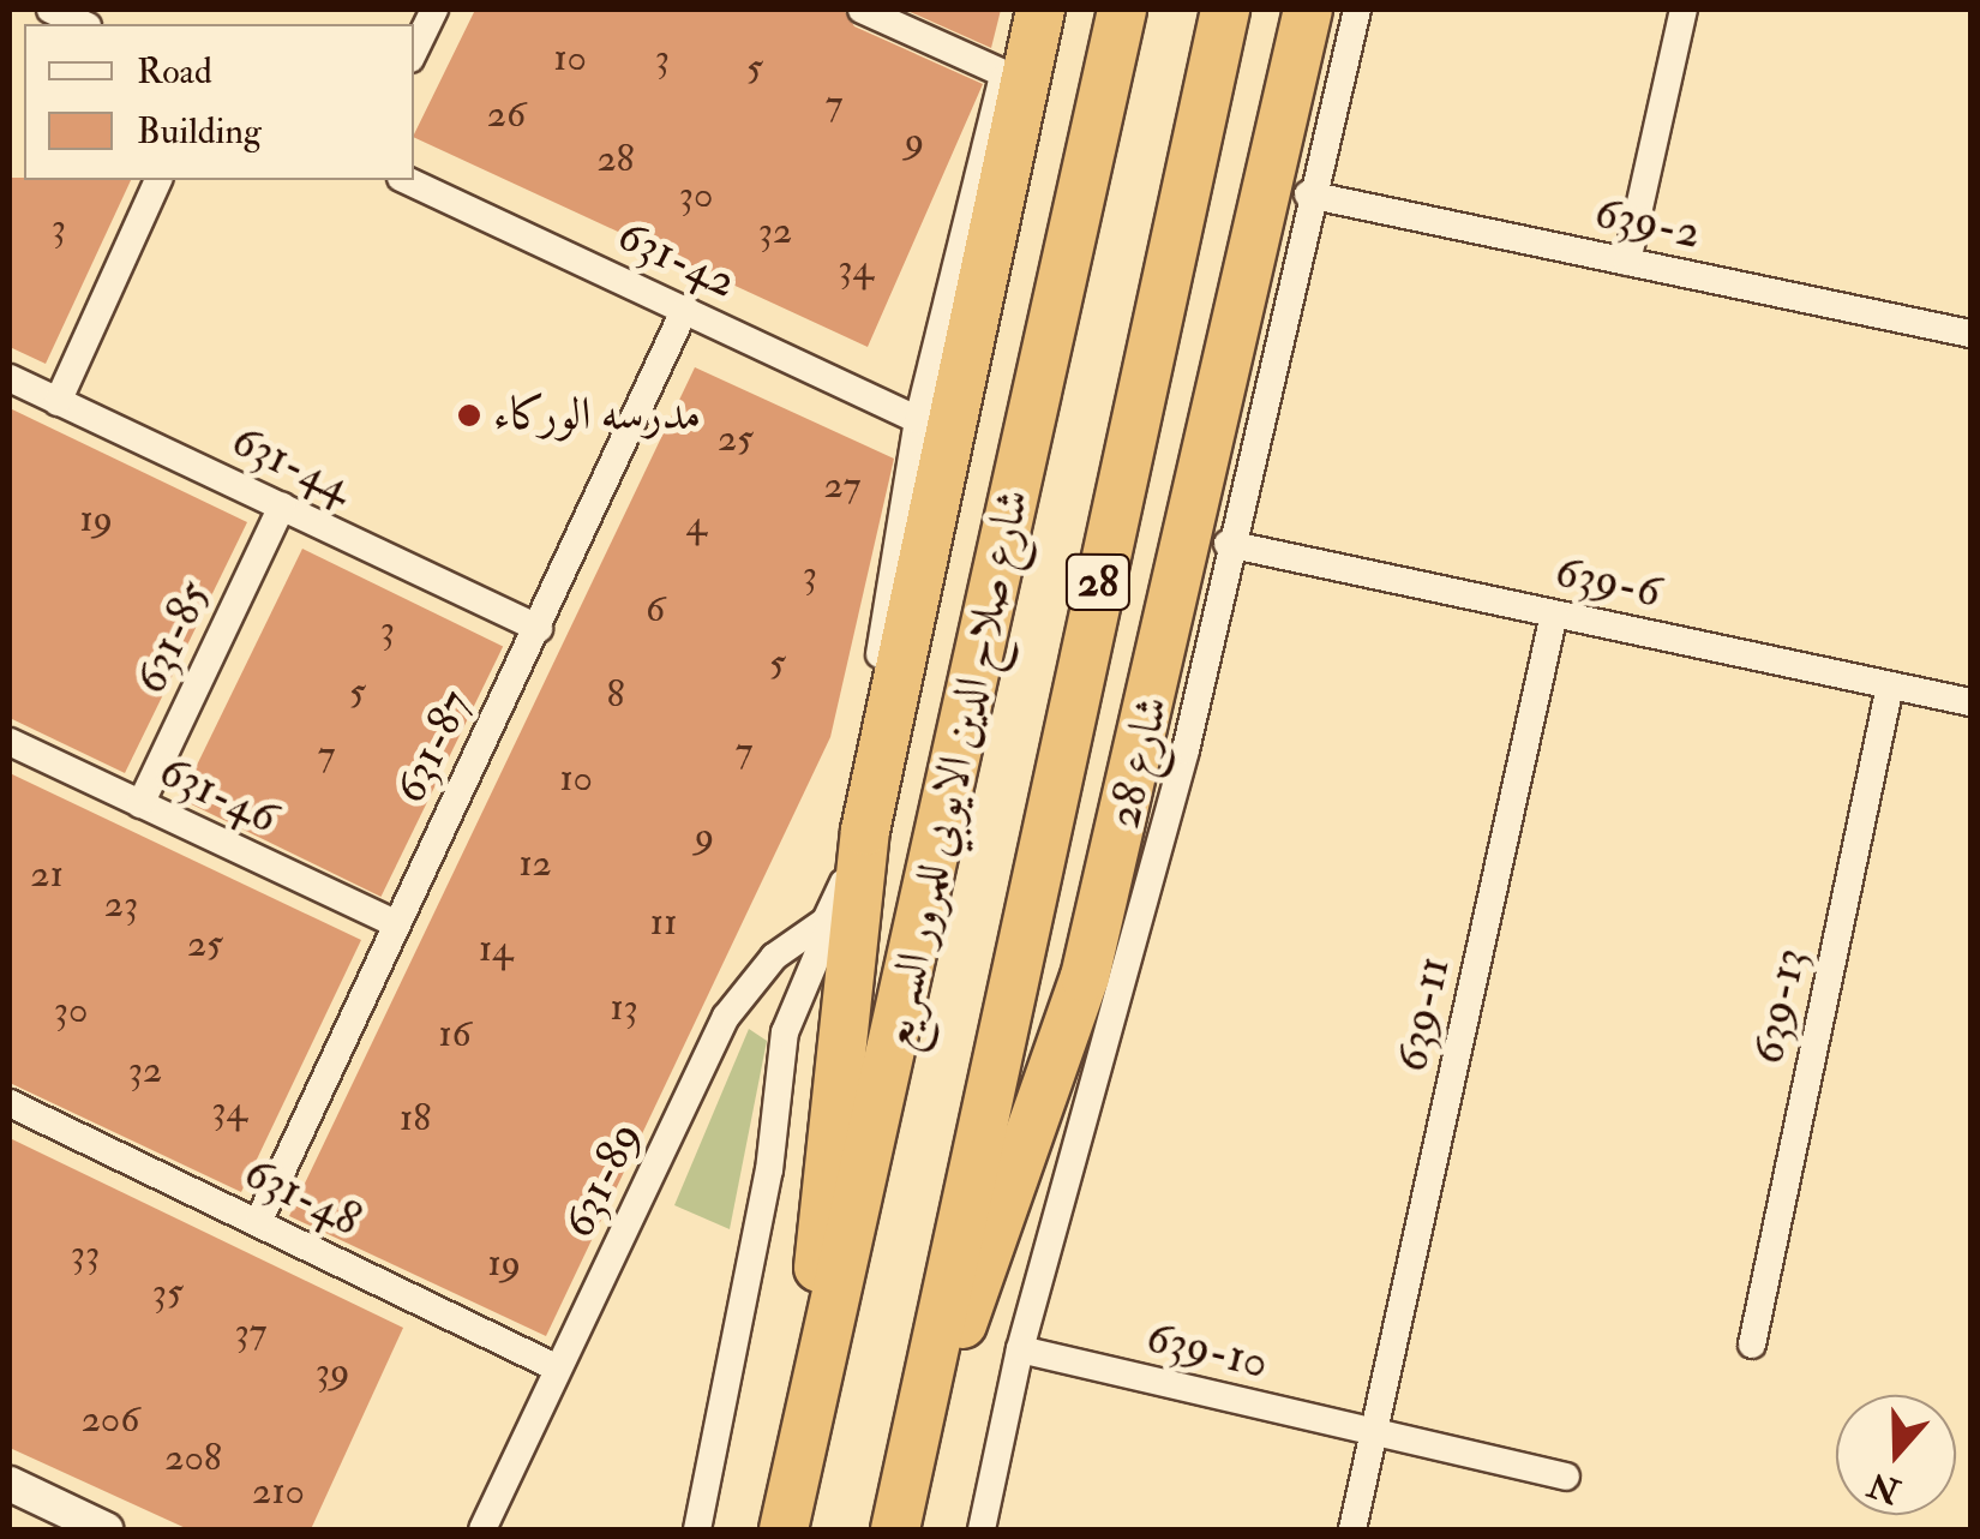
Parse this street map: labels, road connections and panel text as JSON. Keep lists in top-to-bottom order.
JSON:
{
  "streets": {
    "highway": ["28", "شارع صلاح الدين الايوبي للمرور السريع"],
    "street": [
      "639-2",
      "631-42",
      "631-44",
      "639-6",
      "631-85",
      "631-87",
      "شارع 28",
      "631-46",
      "639-13",
      "639-11",
      "631-89",
      "631-48",
      "639-10"
    ]
  },
  "crossings": [
    ["639-2", "شارع 28"],
    ["631-42", "631-87"],
    ["631-44", "631-85"],
    ["631-44", "631-87"],
    ["639-6", "شارع 28"],
    ["639-6", "639-13"],
    ["639-6", "639-11"],
    ["631-85", "631-46"],
    ["631-87", "631-46"],
    ["631-87", "631-48"],
    ["شارع 28", "639-10"],
    ["639-11", "639-10"],
    ["631-89", "631-48"]
  ],
  "places": ["مدرسه الوركاء"],
  "house_numbers": [
    "10",
    "3",
    "5",
    "7",
    "26",
    "9",
    "28",
    "30",
    "3",
    "32",
    "34",
    "25",
    "27",
    "19",
    "4",
    "3",
    "6",
    "3",
    "5",
    "5",
    "8",
    "7",
    "7",
    "10",
    "9",
    "12",
    "21",
    "23",
    "11",
    "25",
    "14",
    "13",
    "30",
    "16",
    "32",
    "34",
    "18",
    "33",
    "19",
    "35",
    "37",
    "39",
    "206",
    "208",
    "210"
  ],
  "legend": ["Road", "Building"],
  "north": "bottom"
}
